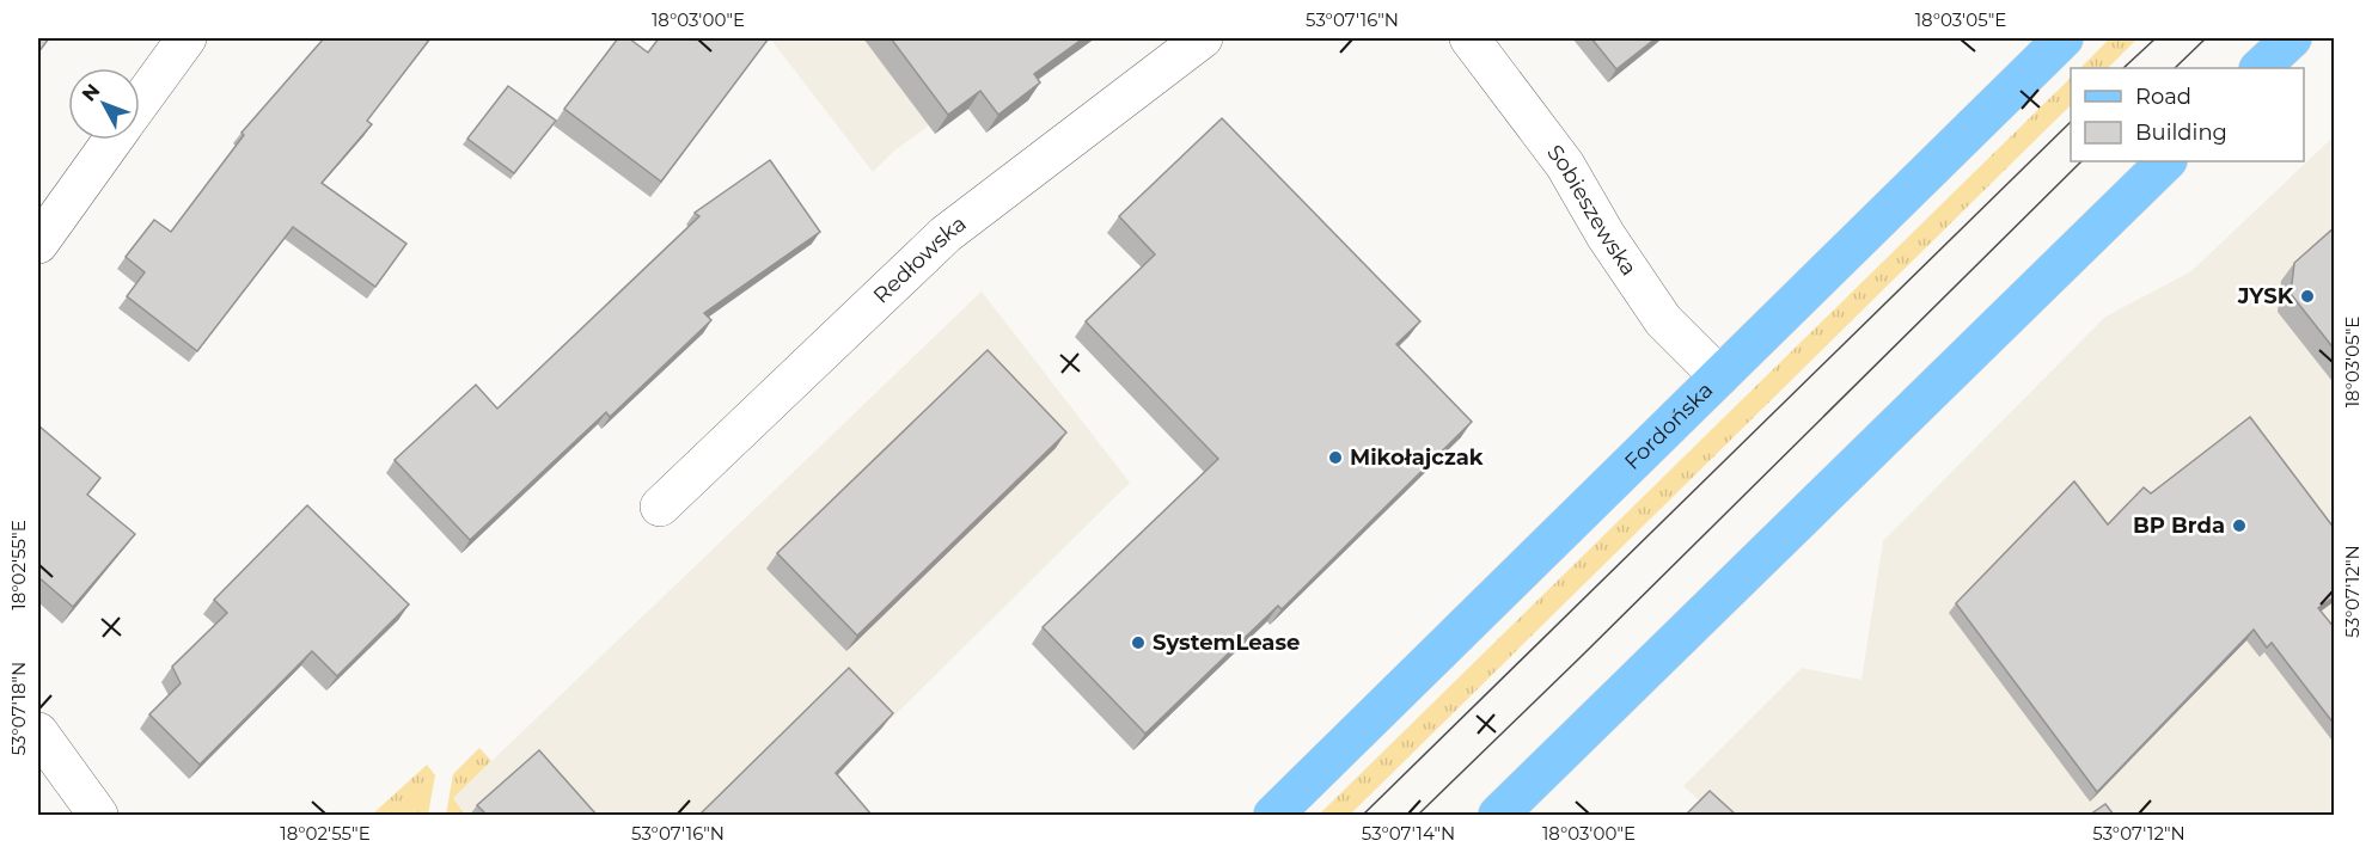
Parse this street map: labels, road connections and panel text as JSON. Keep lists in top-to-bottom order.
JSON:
{
  "streets": {
    "main road": ["Fordońska"],
    "street": ["Sobieszewska", "Redłowska"]
  },
  "crossings": [
    ["Sobieszewska", "Fordońska"]
  ],
  "places": [
    "JYSK",
    "Mikołajczak",
    "BP Brda",
    "SystemLease"
  ],
  "legend": ["Road", "Building"],
  "north": "top left",
  "coordinates": [
    "18°03'00\"E",
    "53°07'16\"N",
    "18°03'05\"E",
    "18°02'55\"E",
    "53°07'12\"N",
    "53°07'18\"N",
    "53°07'14\"N"
  ]
}
